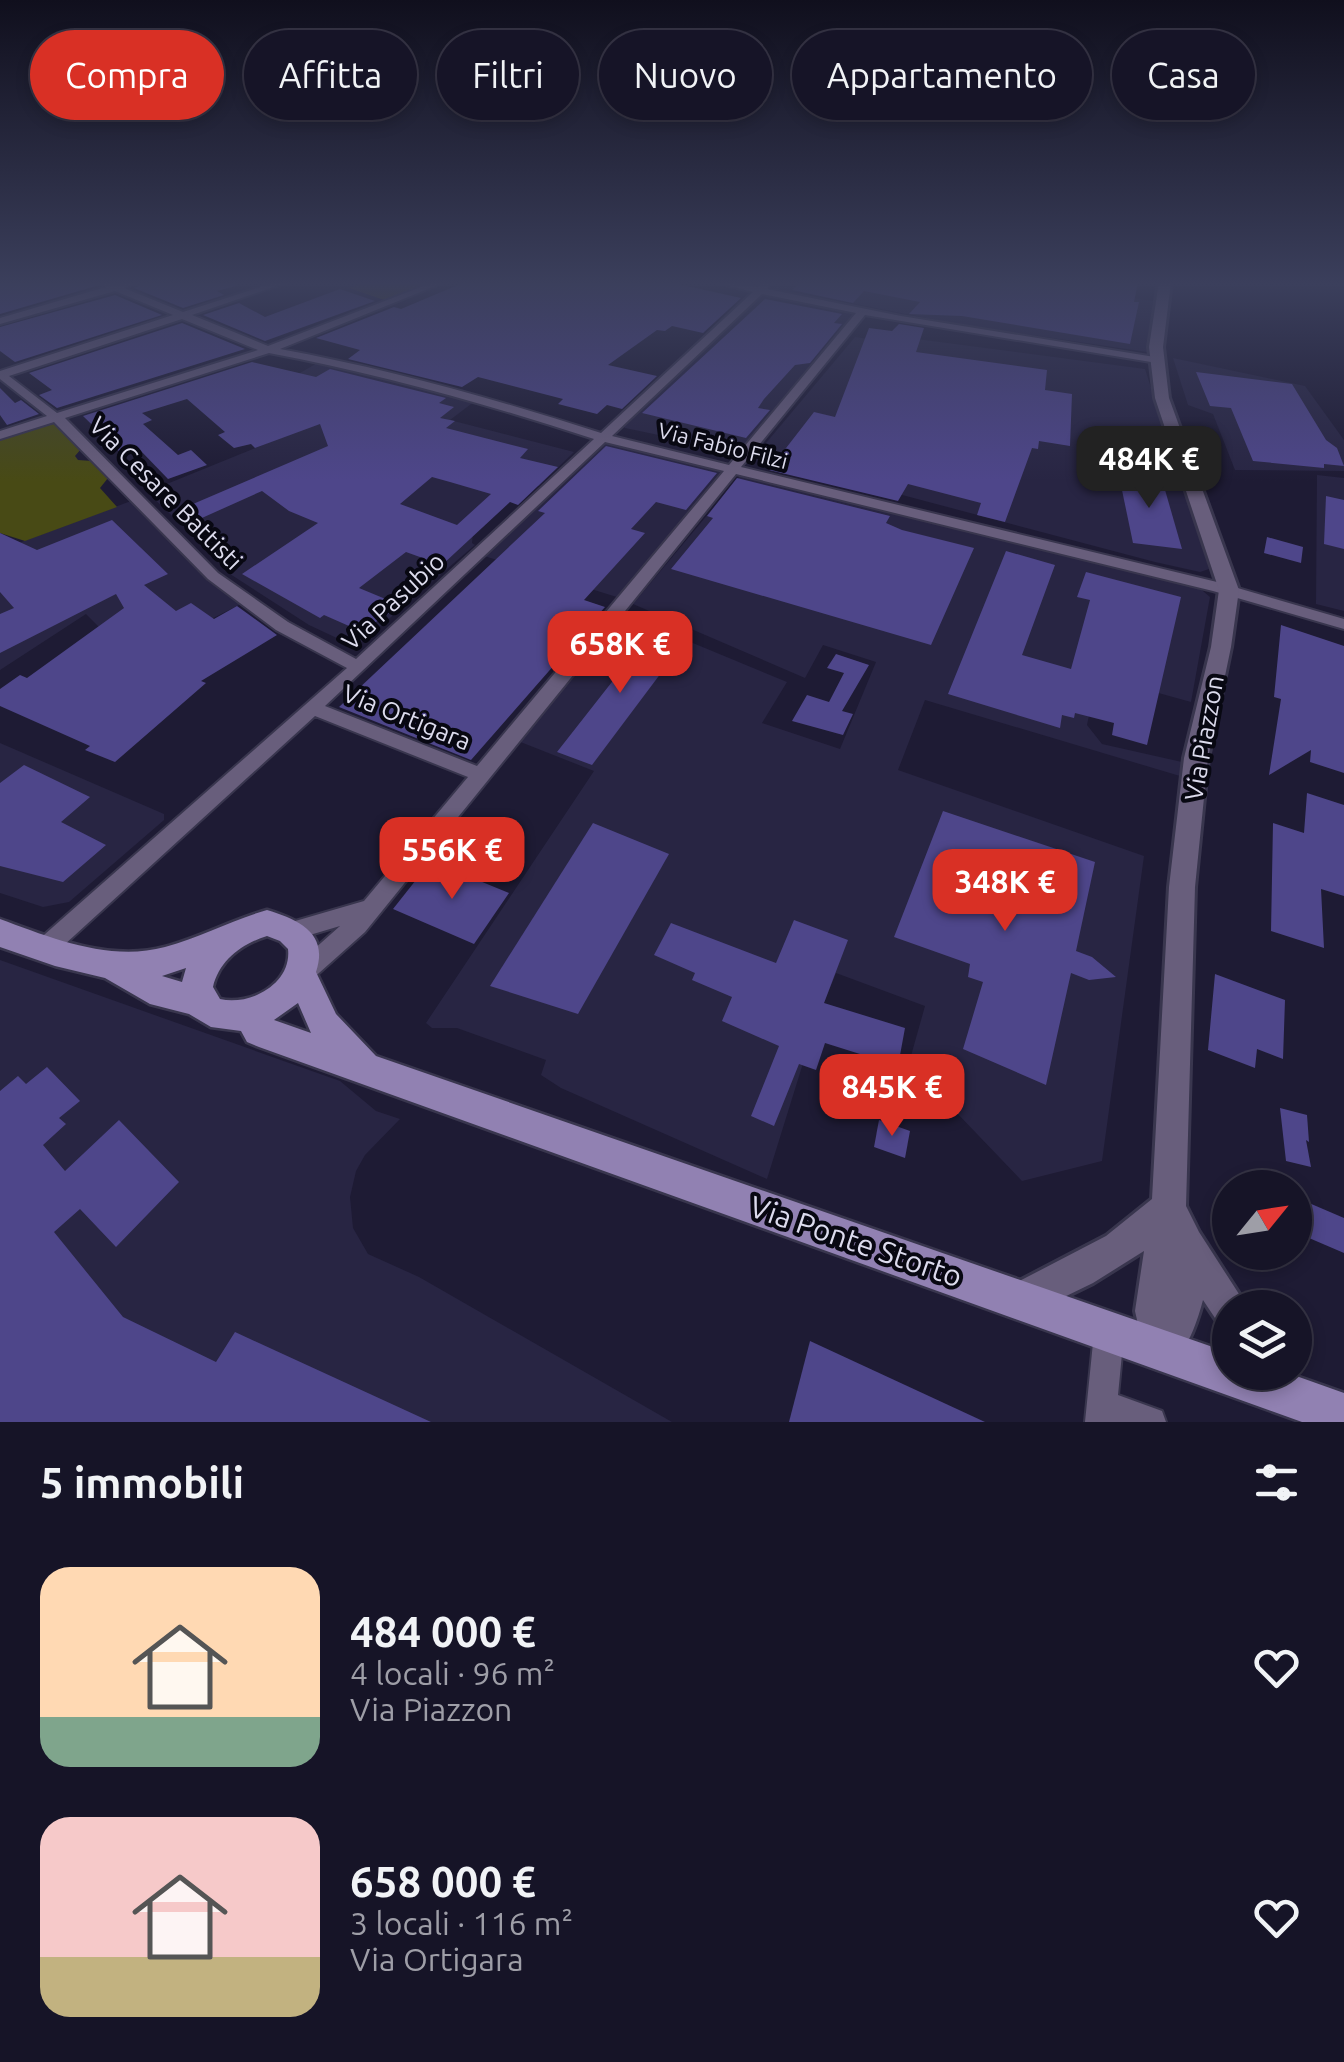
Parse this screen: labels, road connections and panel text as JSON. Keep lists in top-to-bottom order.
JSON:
{
  "streets": {
    "main road": ["Via Ponte Storto"],
    "street": [
      "Via Fabio Filzi",
      "Via Cesare Battisti",
      "Via Pasubio",
      "Via Ortigara",
      "Via Piazzon"
    ]
  },
  "crossings": [
    ["Via Fabio Filzi", "Via Pasubio"],
    ["Via Fabio Filzi", "Via Ortigara"],
    ["Via Fabio Filzi", "Via Piazzon"],
    ["Via Cesare Battisti", "Via Pasubio"],
    ["Via Pasubio", "Via Ortigara"],
    ["Via Ortigara", "Via Ponte Storto"],
    ["Via Piazzon", "Via Ponte Storto"]
  ],
  "north": "top right",
  "page": {
    "chip": [
      "Compra",
      "Affitta",
      "Filtri",
      "Nuovo",
      "Appartamento",
      "Casa"
    ],
    "price": [
      "484K €",
      "658K €",
      "556K €",
      "348K €",
      "845K €"
    ],
    "heading": "5 immobili",
    "list": [
      {
        "name": "484 000 €",
        "note": "4 locali · 96 m² · Via Piazzon"
      },
      {
        "name": "658 000 €",
        "note": "3 locali · 116 m² · Via Ortigara"
      }
    ]
  }
}
